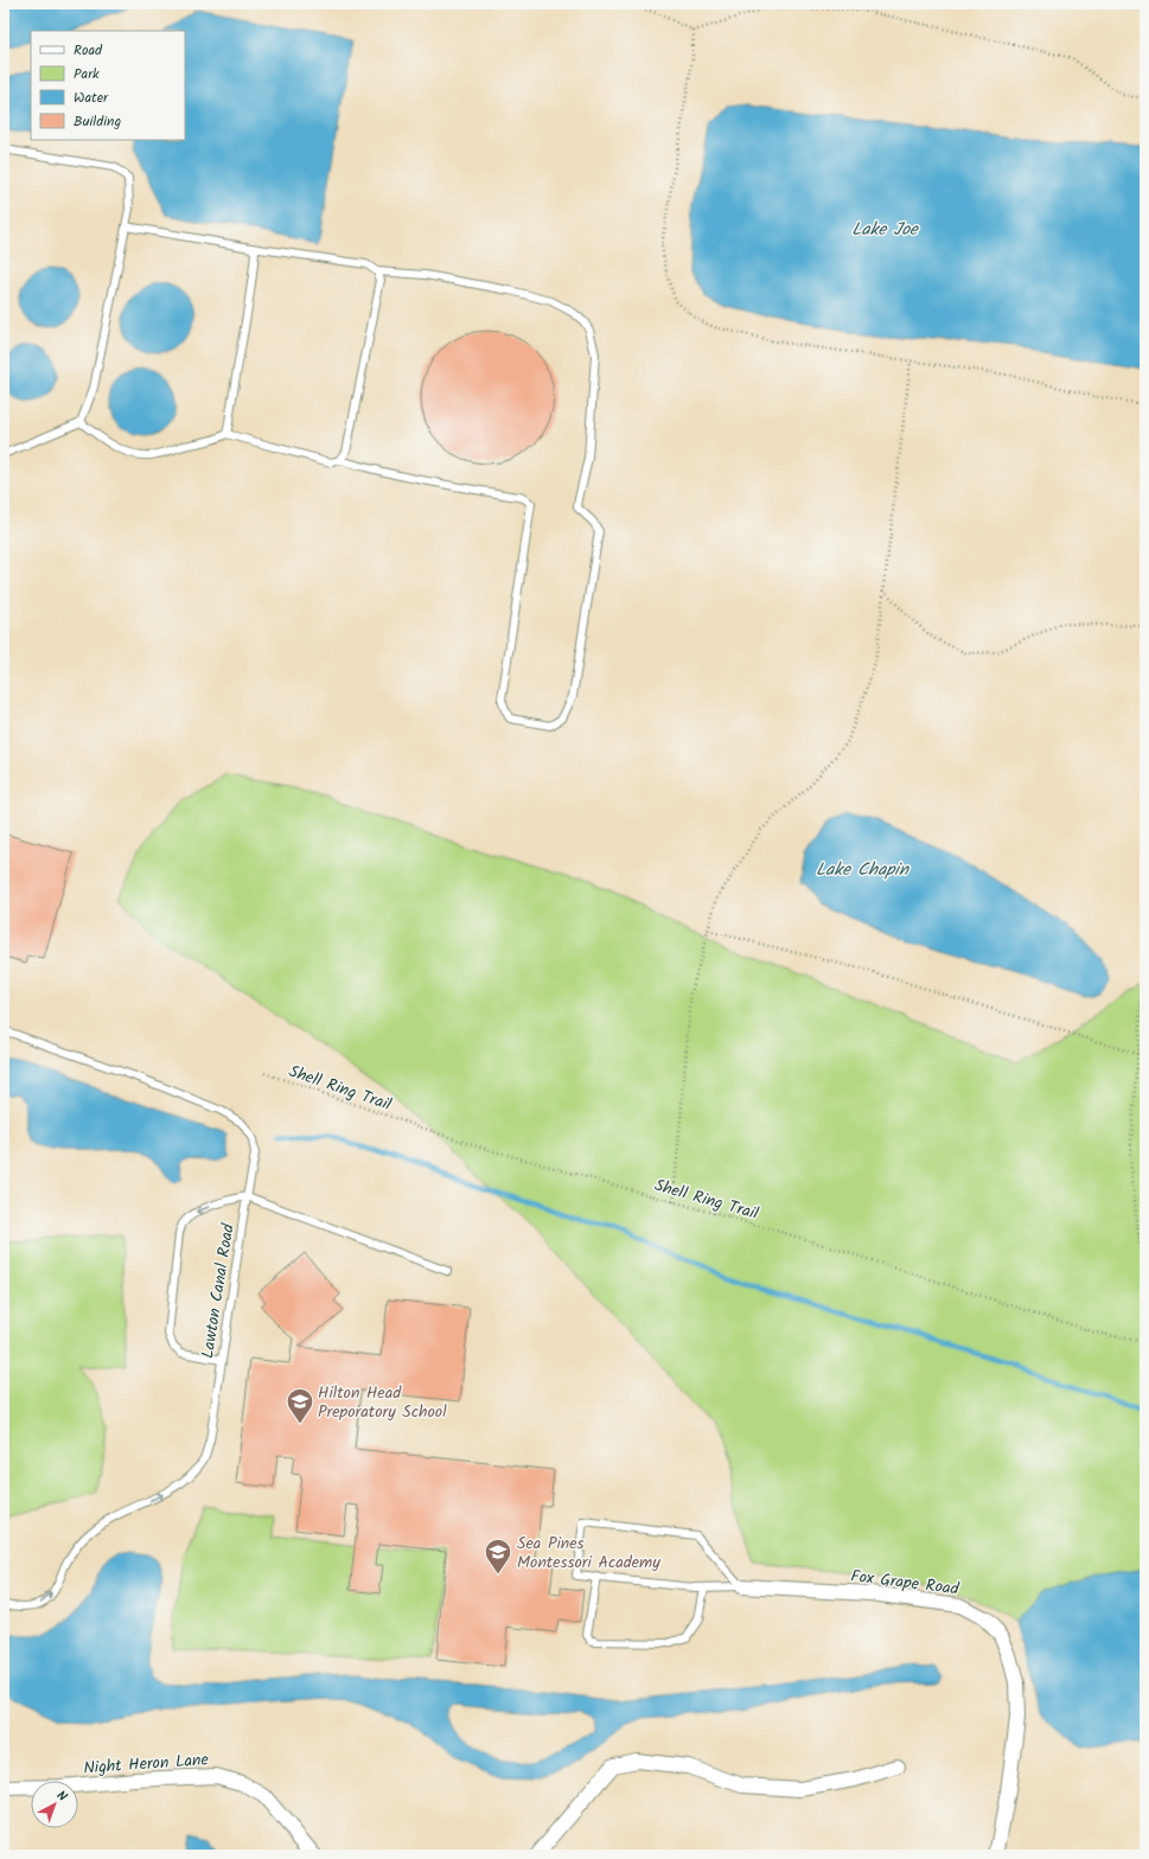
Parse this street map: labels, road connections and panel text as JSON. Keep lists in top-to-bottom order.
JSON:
{
  "streets": {
    "street": ["Fox Grape Road", "Night Heron Lane"],
    "lane": ["Lawton Canal Road"],
    "path": ["Shell Ring Trail"]
  },
  "one_way": ["Lawton Canal Road"],
  "water": ["Lake Joe", "Lake Chapin"],
  "places": {
    "school or university": ["Hilton Head Preporatory School", "Sea Pines Montessori Academy"]
  },
  "legend": [
    "Road",
    "Park",
    "Water",
    "Building"
  ],
  "north": "top right"
}
